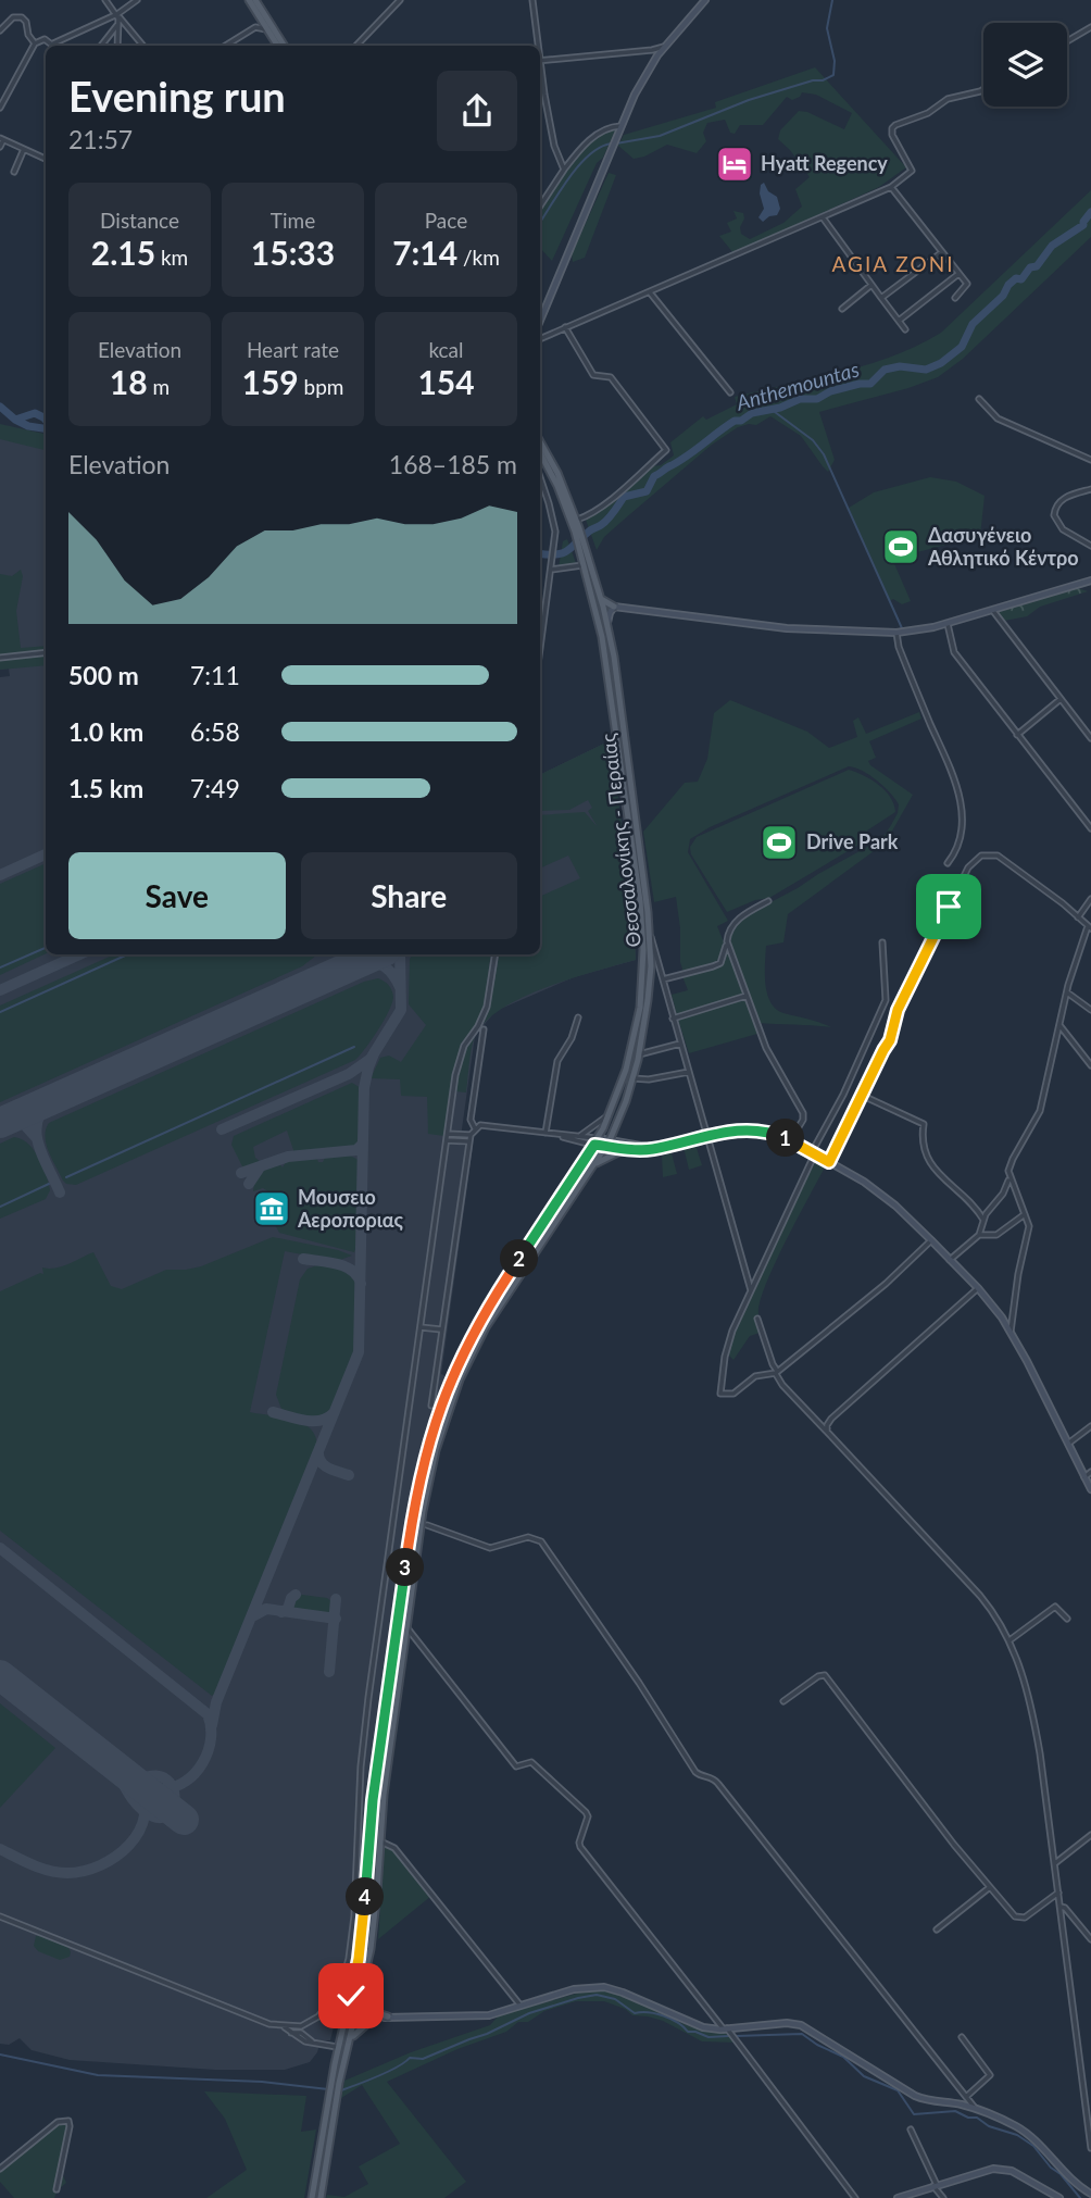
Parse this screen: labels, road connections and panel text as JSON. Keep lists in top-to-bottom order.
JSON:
{
  "streets": {
    "main road": ["Θεσσαλονίκης - Περαίας"]
  },
  "districts": ["AGIA ZONI"],
  "water": ["Anthemountas"],
  "places": {
    "hotel": ["Hyatt Regency"],
    "sports": ["Δασυγένειο Αθλητικό Κέντρο", "Drive Park"],
    "museum": ["Μουσειο Αεροποριας"]
  },
  "page": {
    "heading": ["Evening run", "21:57"],
    "stats": [
      ["Distance", "2.15 km"],
      ["Time", "15:33"],
      ["Pace", "7:14 /km"],
      ["Elevation", "18 m"],
      ["Heart rate", "159 bpm"],
      ["kcal", "154"]
    ],
    "chart": ["Elevation", "168–185 m"],
    "list": [
      {
        "name": "500 m",
        "note": "7:11"
      },
      {
        "name": "1.0 km",
        "note": "6:58"
      },
      {
        "name": "1.5 km",
        "note": "7:49"
      }
    ],
    "buttons": ["Save", "Share"],
    "pins": [
      "1",
      "2",
      "3",
      "4"
    ]
  }
}
